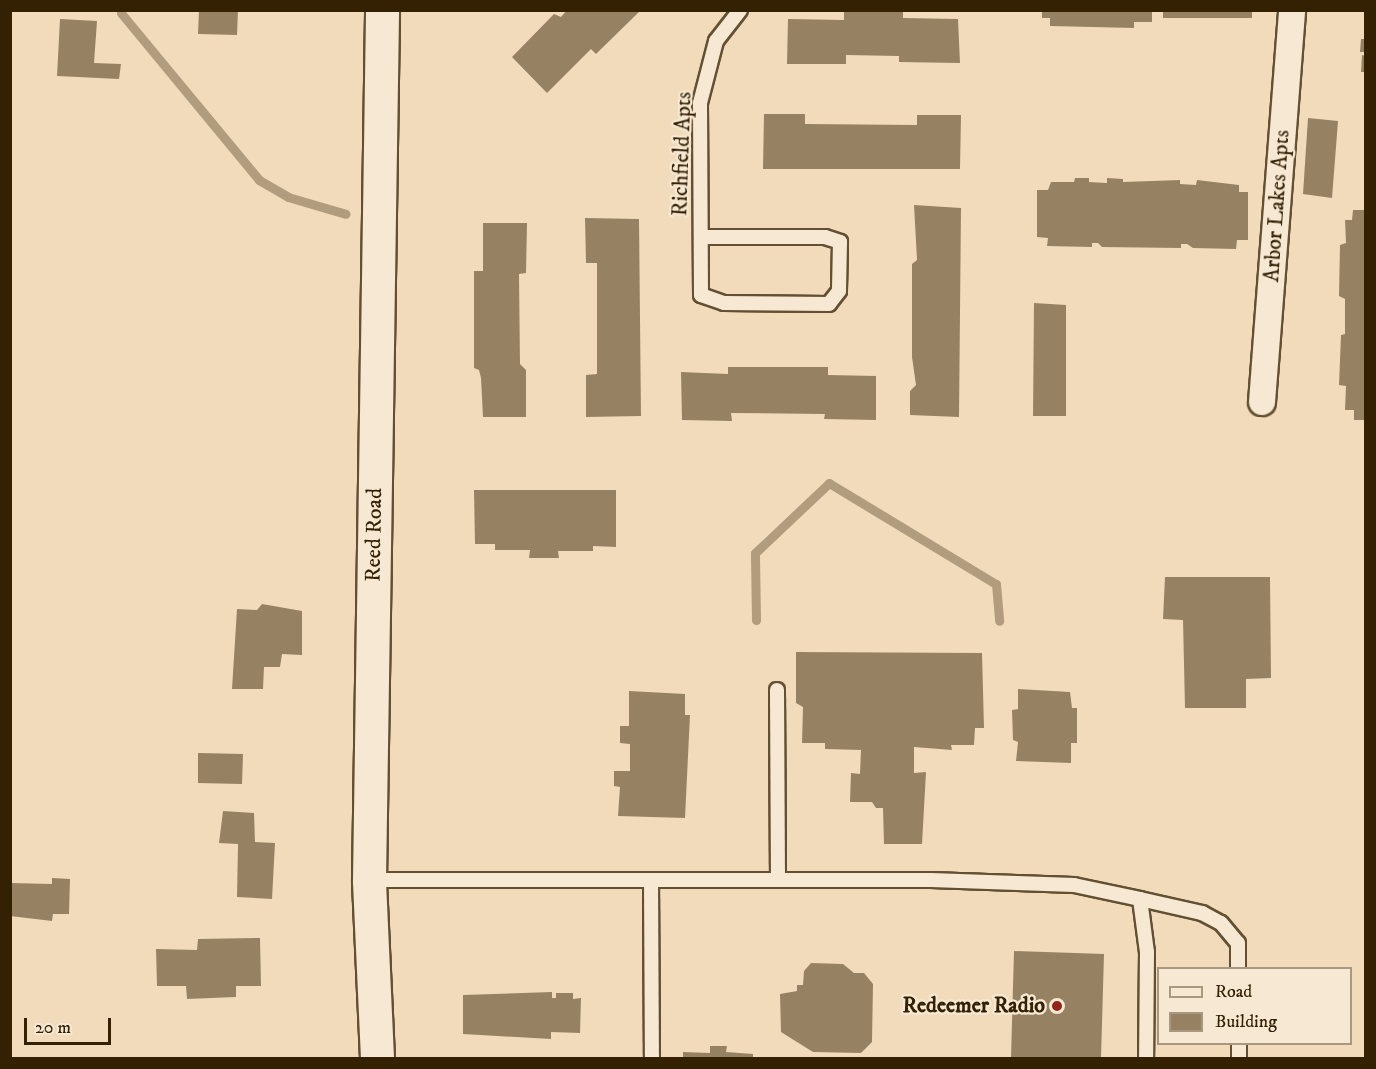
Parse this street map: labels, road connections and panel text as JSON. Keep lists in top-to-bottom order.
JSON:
{
  "streets": {
    "main road": ["Reed Road"],
    "street": ["Arbor Lakes Apts"],
    "lane": ["Richfield Apts"]
  },
  "places": ["Redeemer Radio"],
  "legend": ["Road", "Building"],
  "scale_bar": "20 m"
}
